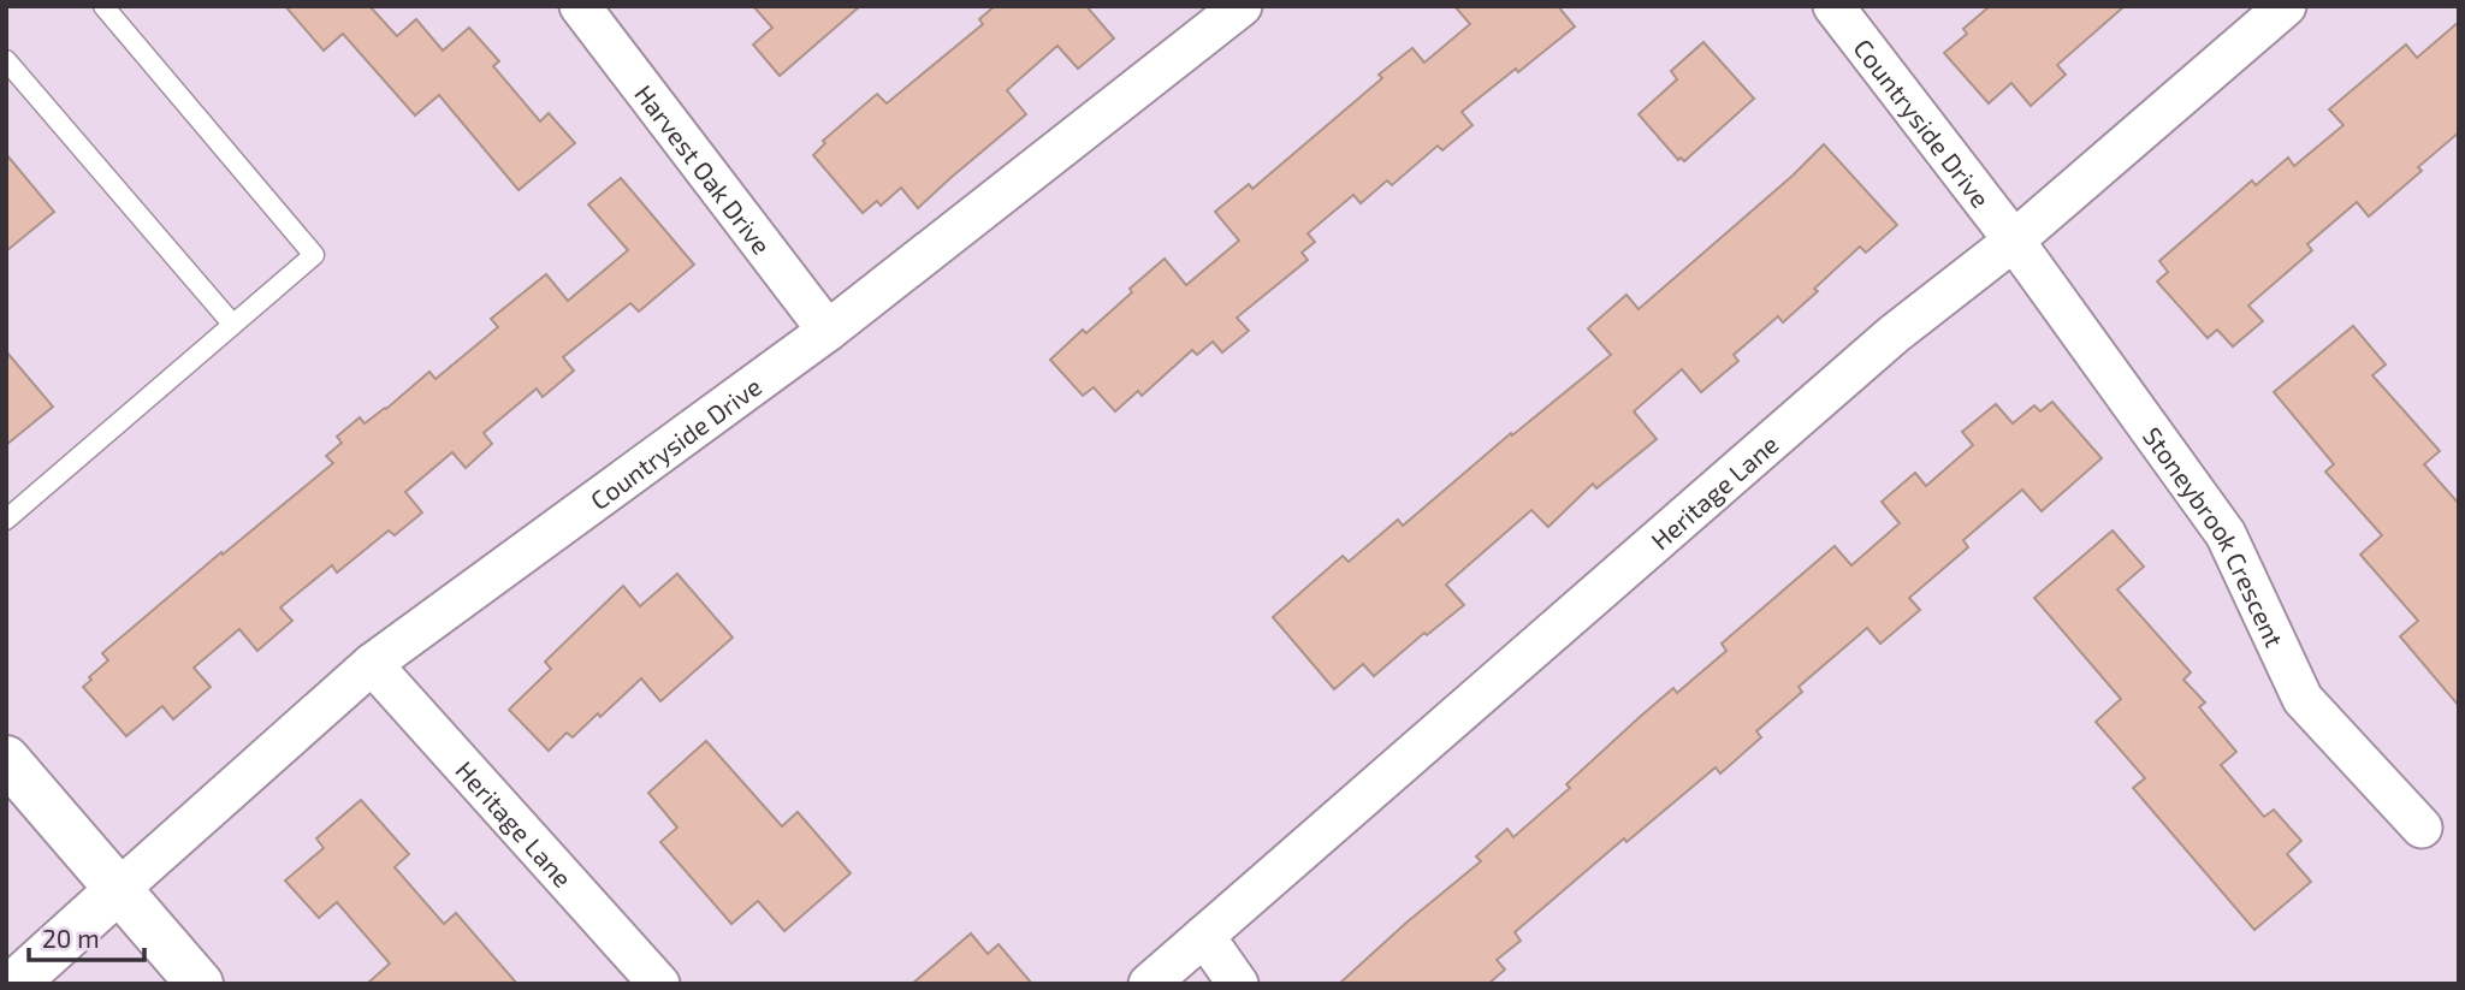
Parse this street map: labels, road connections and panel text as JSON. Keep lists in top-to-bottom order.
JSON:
{
  "streets": {
    "street": [
      "Countryside Drive",
      "Harvest Oak Drive",
      "Heritage Lane",
      "Stoneybrook Crescent"
    ]
  },
  "crossings": [
    ["Countryside Drive", "Harvest Oak Drive"],
    ["Countryside Drive", "Heritage Lane"],
    ["Countryside Drive", "Stoneybrook Crescent"],
    ["Heritage Lane", "Stoneybrook Crescent"]
  ],
  "scale_bar": "20 m"
}
